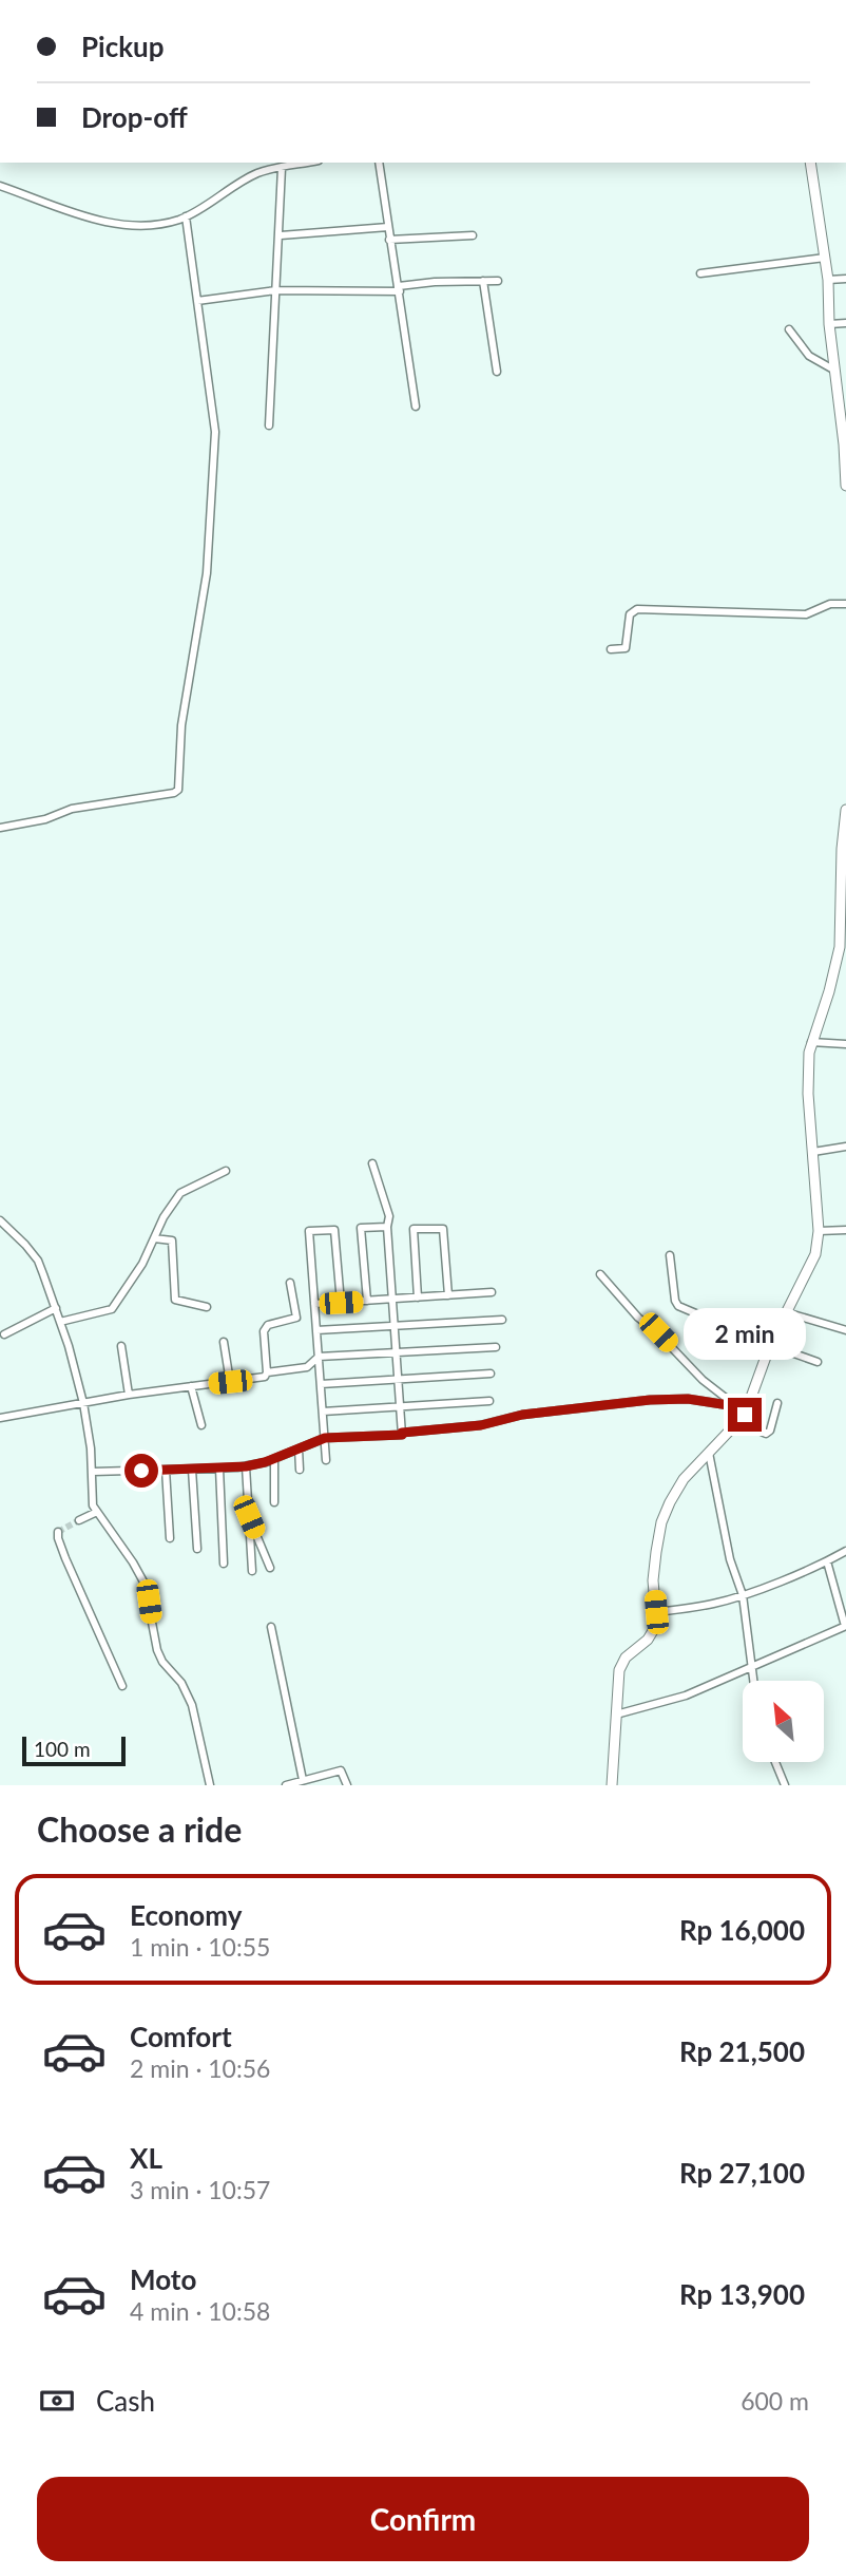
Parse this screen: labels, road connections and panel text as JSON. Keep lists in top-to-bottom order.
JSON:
{
  "scale_bar": "100 m",
  "north": "top left",
  "page": {
    "banner": ["Pickup", "Drop-off"],
    "bubble": "2 min",
    "scale": "100 m",
    "heading": "Choose a ride",
    "list": [
      {
        "name": "Economy",
        "note": "1 min · 10:55",
        "value": "Rp 16,000"
      },
      {
        "name": "Comfort",
        "note": "2 min · 10:56",
        "value": "Rp 21,500"
      },
      {
        "name": "XL",
        "note": "3 min · 10:57",
        "value": "Rp 27,100"
      },
      {
        "name": "Moto",
        "note": "4 min · 10:58",
        "value": "Rp 13,900"
      }
    ],
    "pay": ["Cash", "600 m"],
    "buttons": "Confirm"
  }
}
